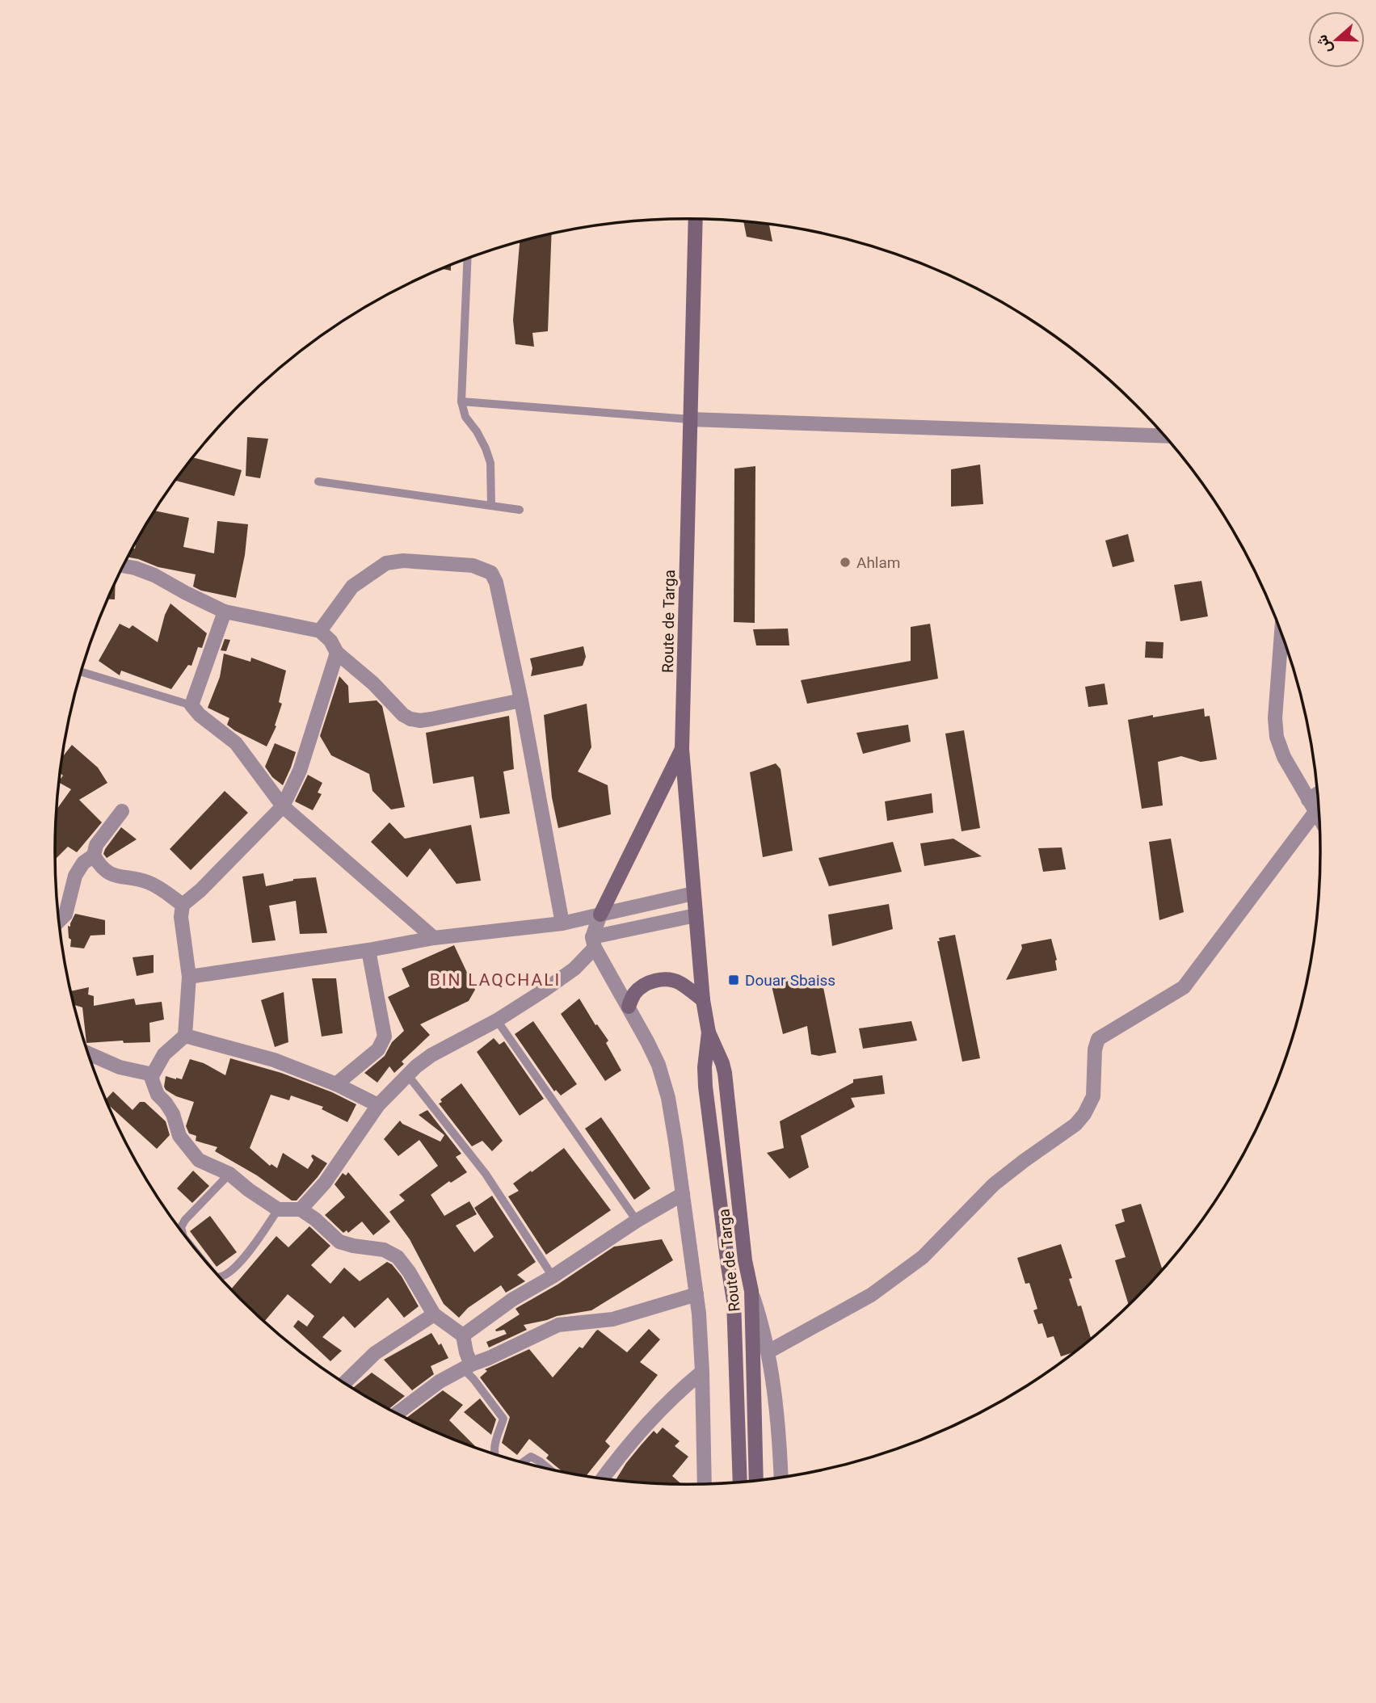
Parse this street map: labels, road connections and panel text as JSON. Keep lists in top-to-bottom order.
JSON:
{
  "streets": {
    "main road": ["Route de Targa"]
  },
  "districts": ["BIN LAQCHALI"],
  "places": {
    "other": ["Ahlam"],
    "transit": ["Douar Sbaiss"]
  },
  "north": "left"
}
